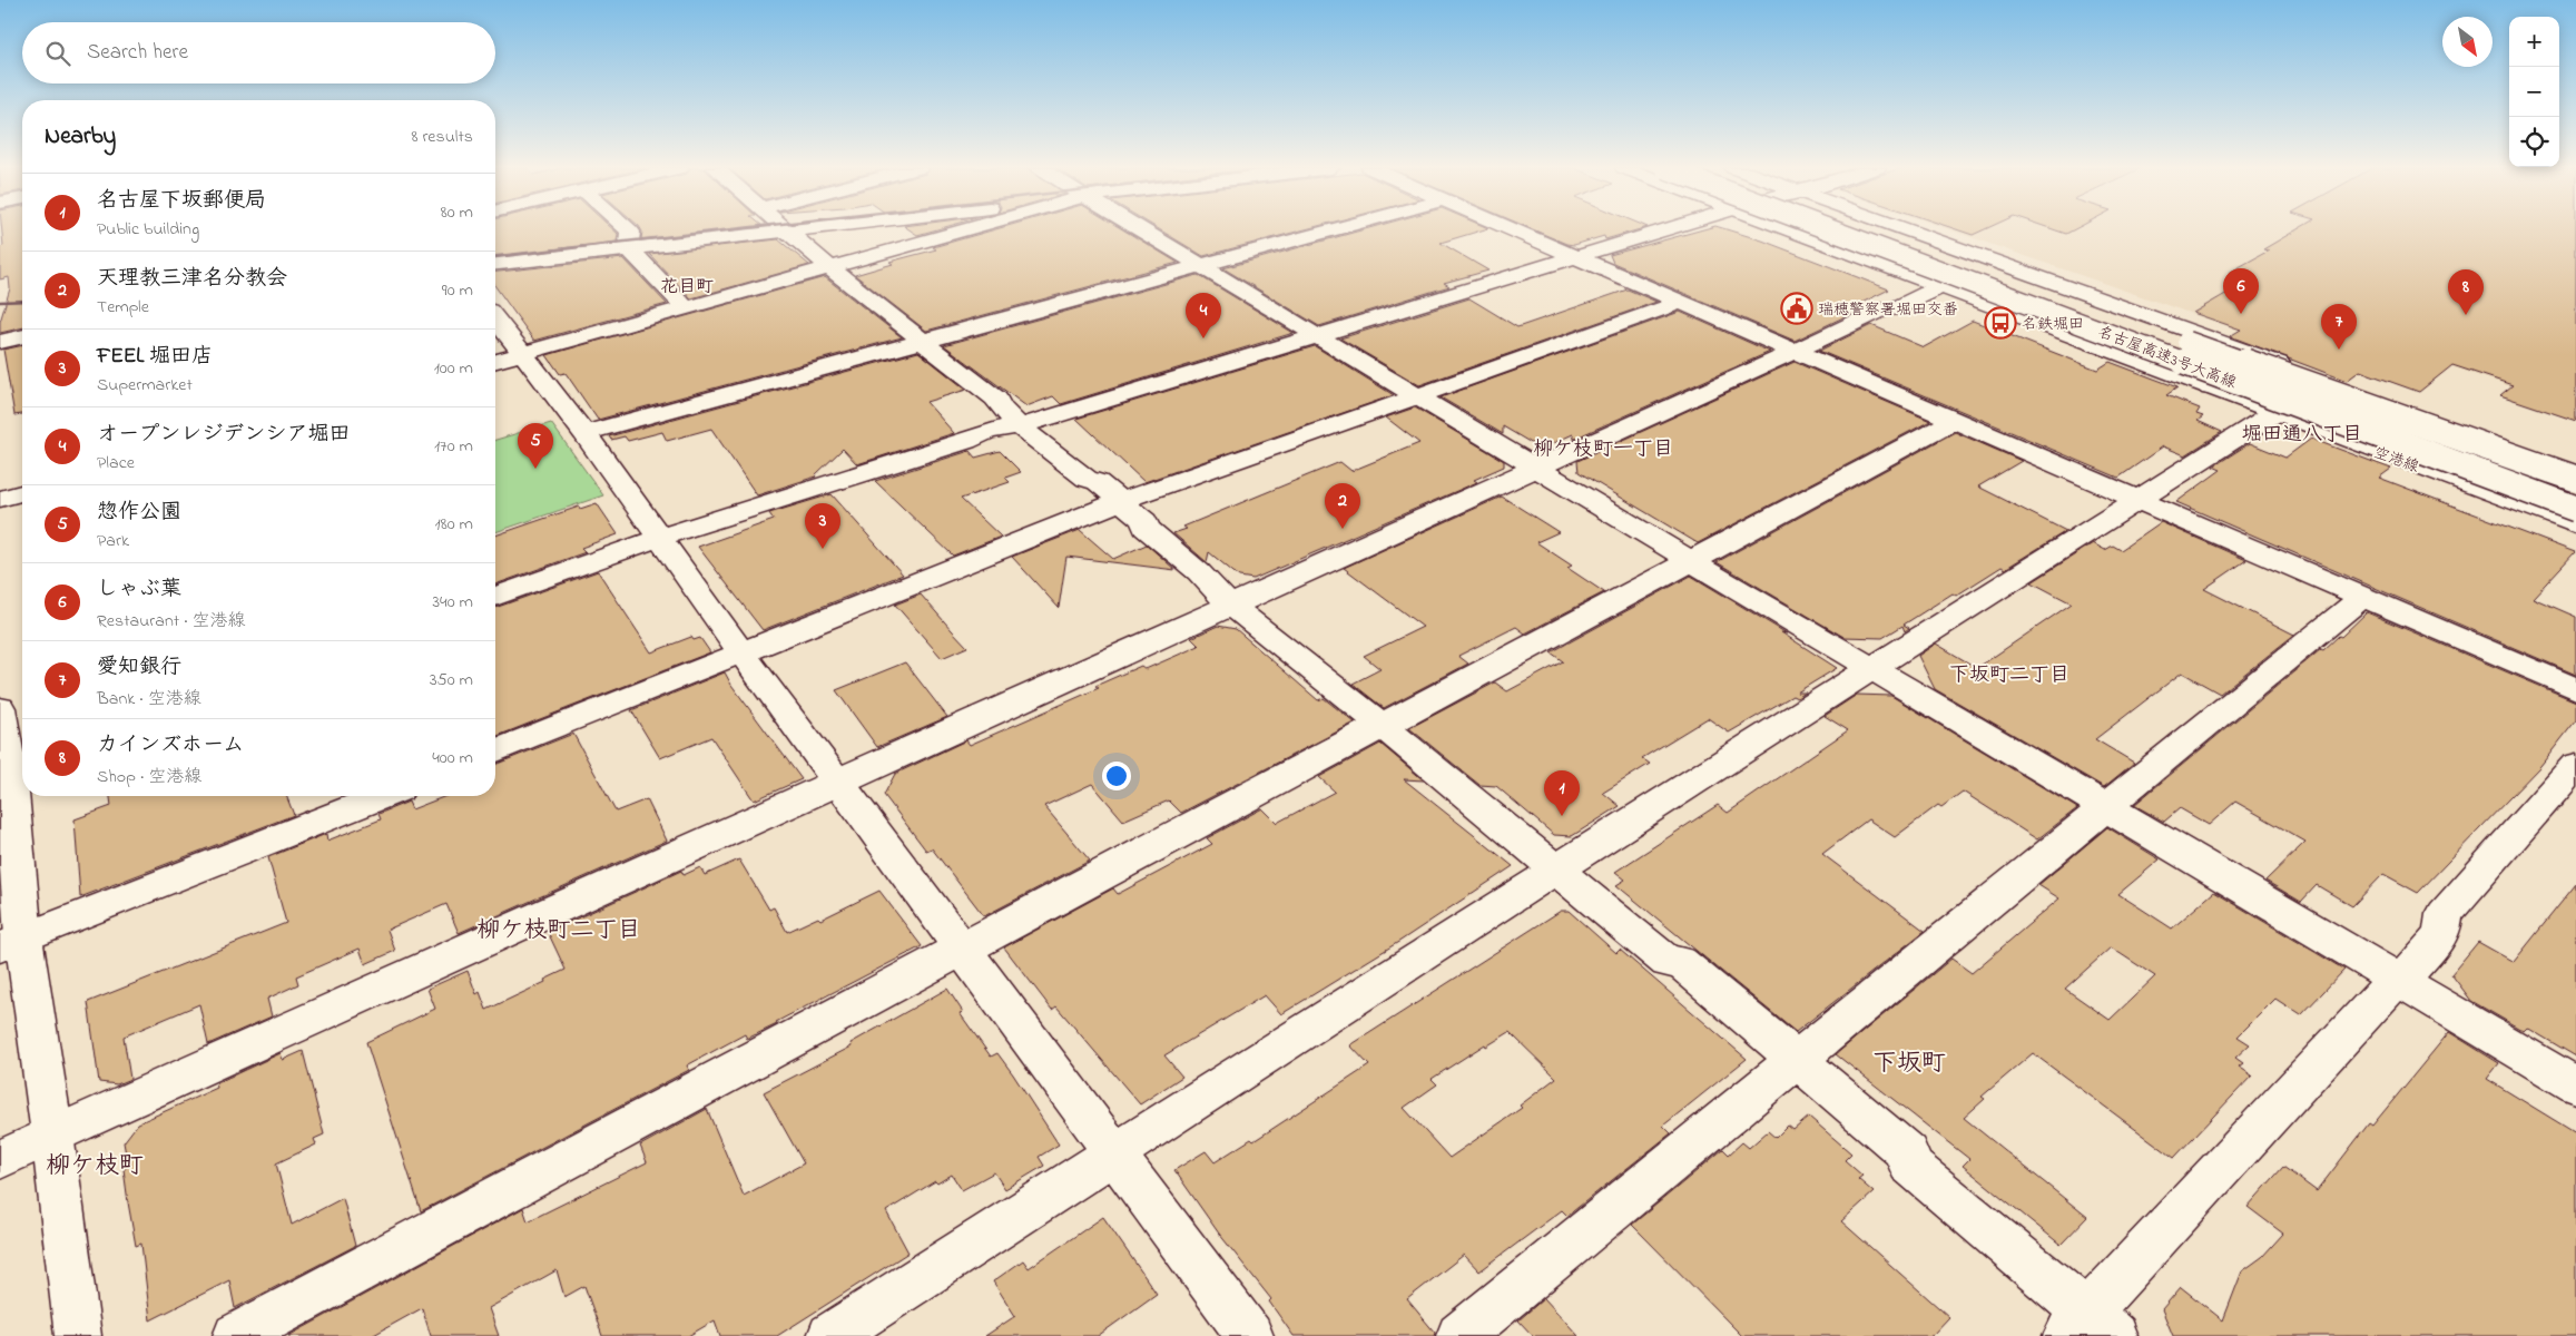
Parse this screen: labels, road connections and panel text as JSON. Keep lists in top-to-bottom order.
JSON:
{
  "streets": {
    "main road": ["名古屋高速3号大高線", "空港線"]
  },
  "districts": [
    "花目町",
    "堀田通八丁目",
    "柳ケ枝町一丁目",
    "下坂町二丁目",
    "柳ケ枝町二丁目",
    "下坂町",
    "柳ケ枝町"
  ],
  "places": {
    "public building": ["瑞穂警察署堀田交番"],
    "bus stop": ["名鉄堀田"]
  },
  "north": "bottom right",
  "page": {
    "map_buttons": ["+", "−"],
    "search": "Search here",
    "heading": ["Nearby", "8 results"],
    "list": [
      {
        "mark": "1",
        "name": "名古屋下坂郵便局",
        "note": "Public building",
        "value": "80 m"
      },
      {
        "mark": "2",
        "name": "天理教三津名分教会",
        "note": "Temple",
        "value": "90 m"
      },
      {
        "mark": "3",
        "name": "FEEL 堀田店",
        "note": "Supermarket",
        "value": "100 m"
      },
      {
        "mark": "4",
        "name": "オープンレジデンシア堀田",
        "note": "Place",
        "value": "170 m"
      },
      {
        "mark": "5",
        "name": "惣作公園",
        "note": "Park",
        "value": "180 m"
      },
      {
        "mark": "6",
        "name": "しゃぶ葉",
        "note": "Restaurant · 空港線",
        "value": "340 m"
      },
      {
        "mark": "7",
        "name": "愛知銀行",
        "note": "Bank · 空港線",
        "value": "350 m"
      },
      {
        "mark": "8",
        "name": "カインズホーム",
        "note": "Shop · 空港線",
        "value": "400 m"
      }
    ],
    "pins": [
      "6",
      "8",
      "4",
      "7",
      "5",
      "2",
      "3",
      "1"
    ]
  }
}
